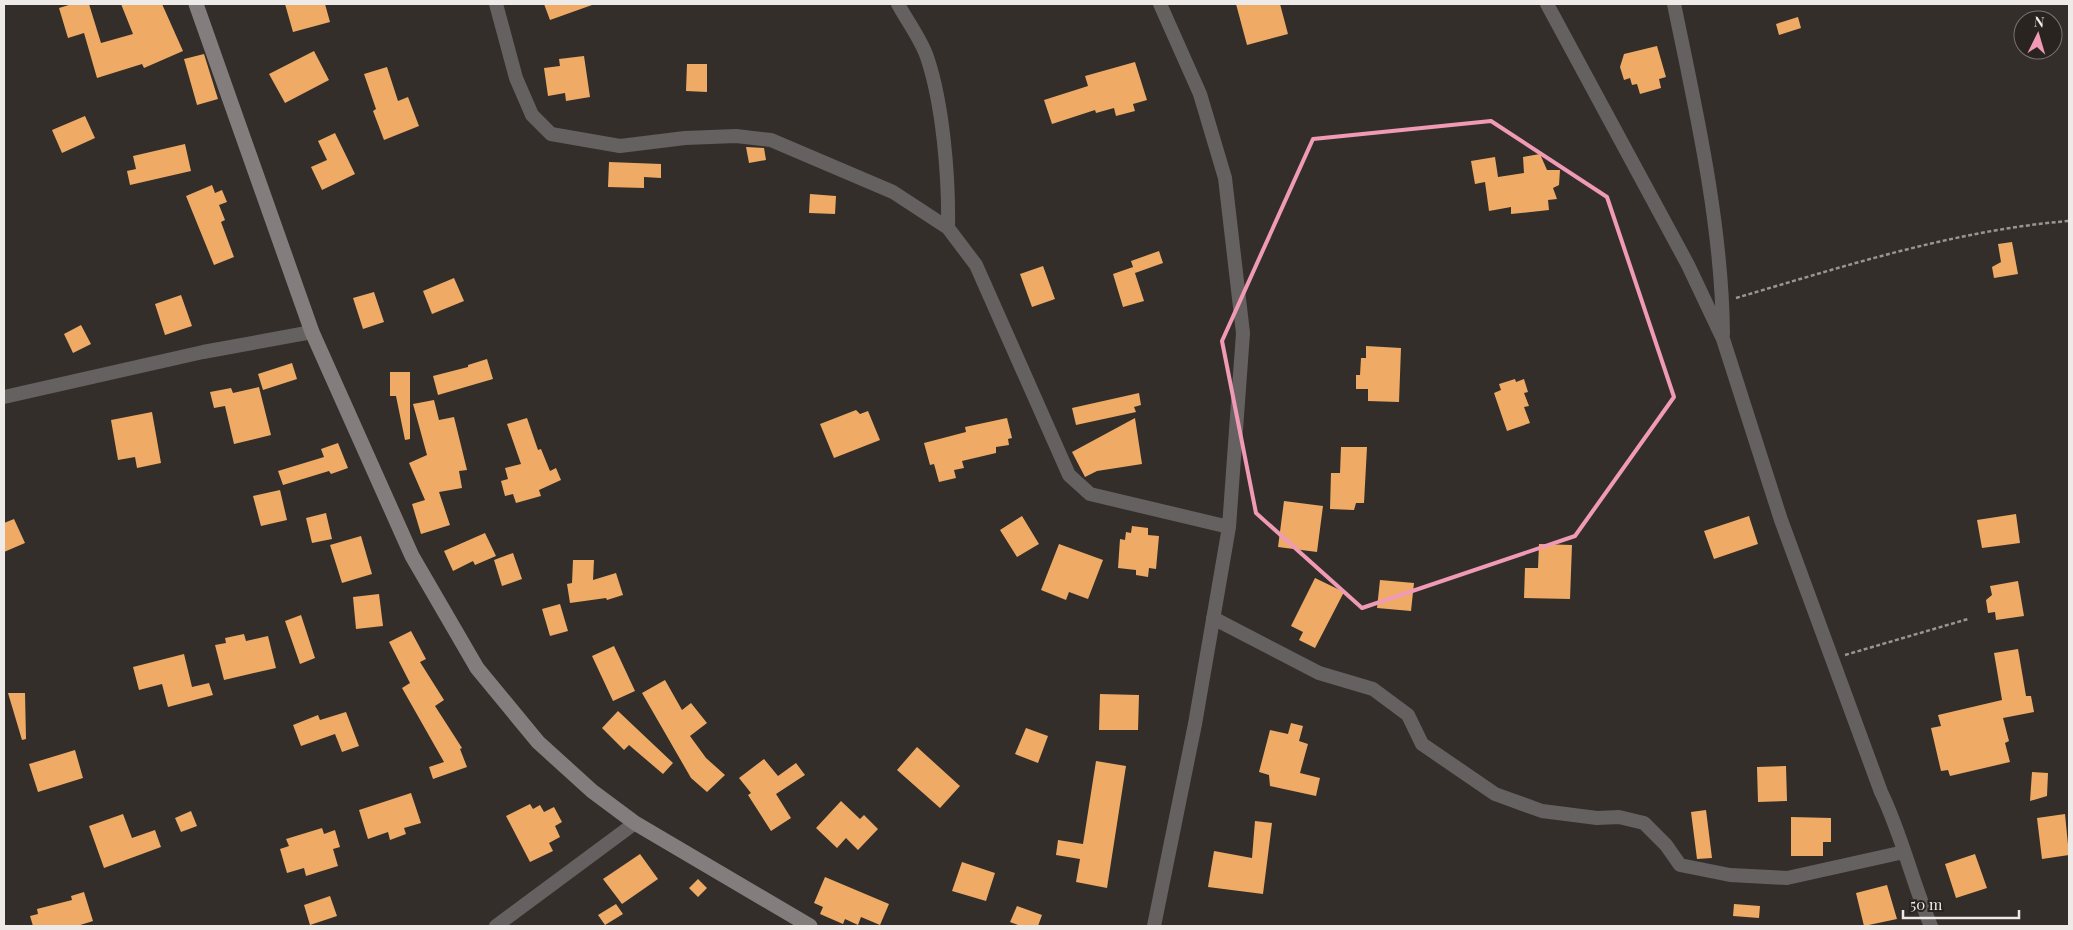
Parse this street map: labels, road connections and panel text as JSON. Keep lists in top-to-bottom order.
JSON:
{
  "scale_bar": "50 m",
  "north": "top"
}
